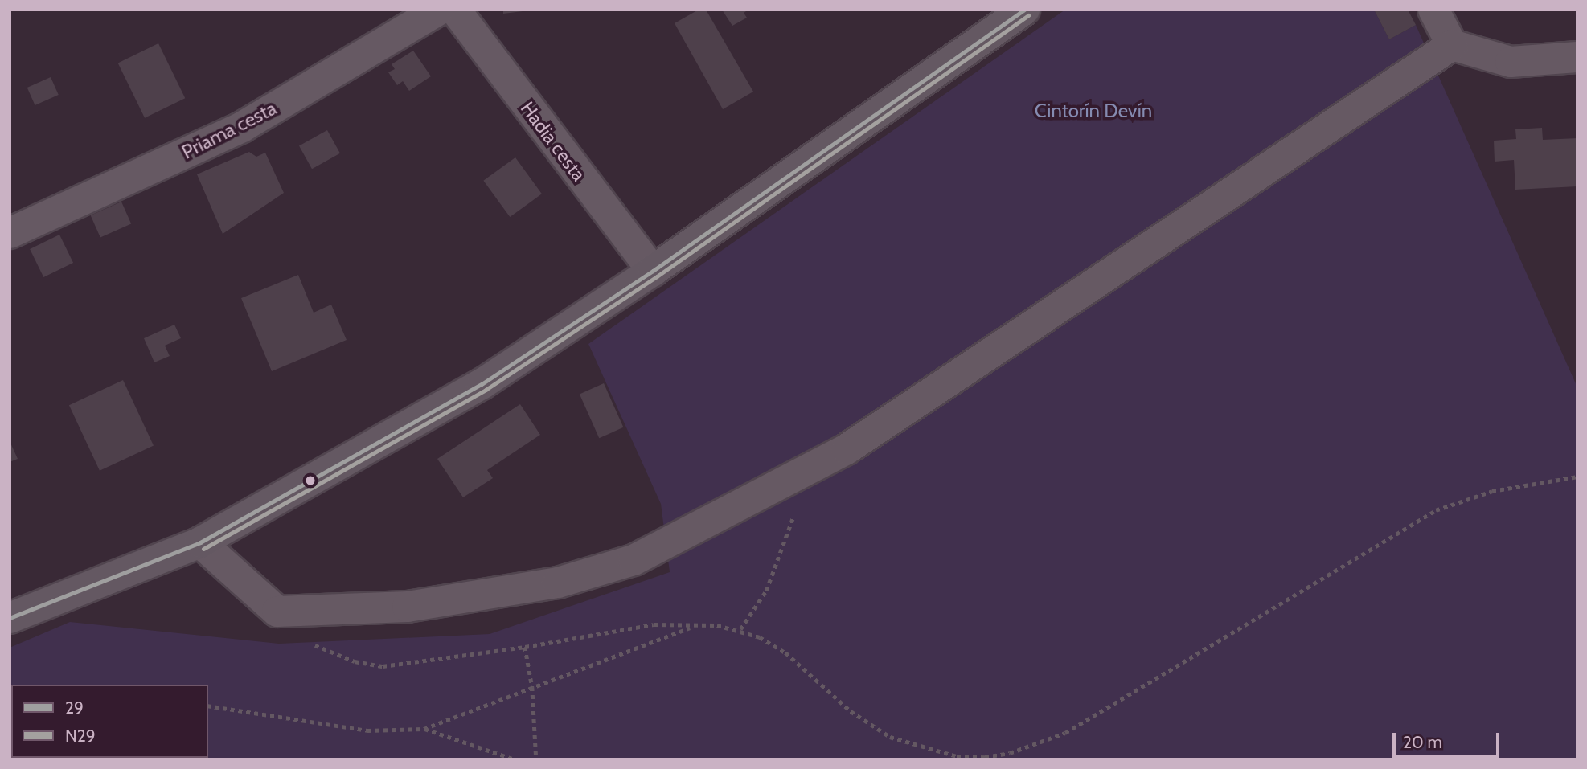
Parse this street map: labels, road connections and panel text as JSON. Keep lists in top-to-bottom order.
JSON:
{
  "streets": {
    "street": ["Priama cesta", "Hadia cesta"]
  },
  "parks": ["Cintorín Devín"],
  "lines": ["transit line 29", "transit line N29"],
  "legend": ["29", "N29"],
  "scale_bar": "20 m"
}
